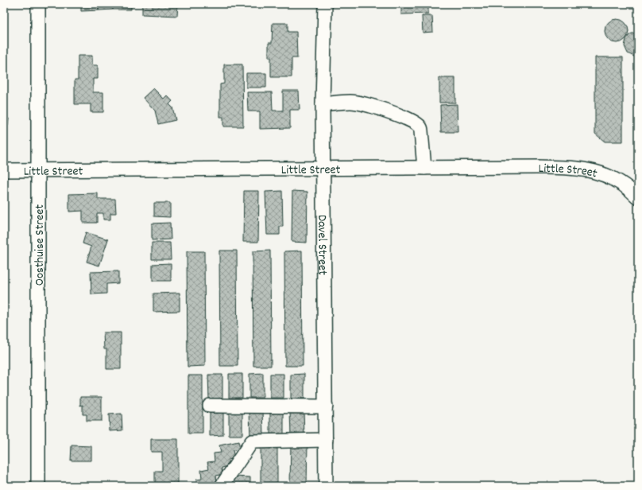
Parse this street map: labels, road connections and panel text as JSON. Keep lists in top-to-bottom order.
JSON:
{
  "streets": {
    "street": ["Little Street", "Oosthuise Street", "Davel Street"]
  },
  "crossings": [
    ["Little Street", "Oosthuise Street"],
    ["Little Street", "Davel Street"]
  ]
}
